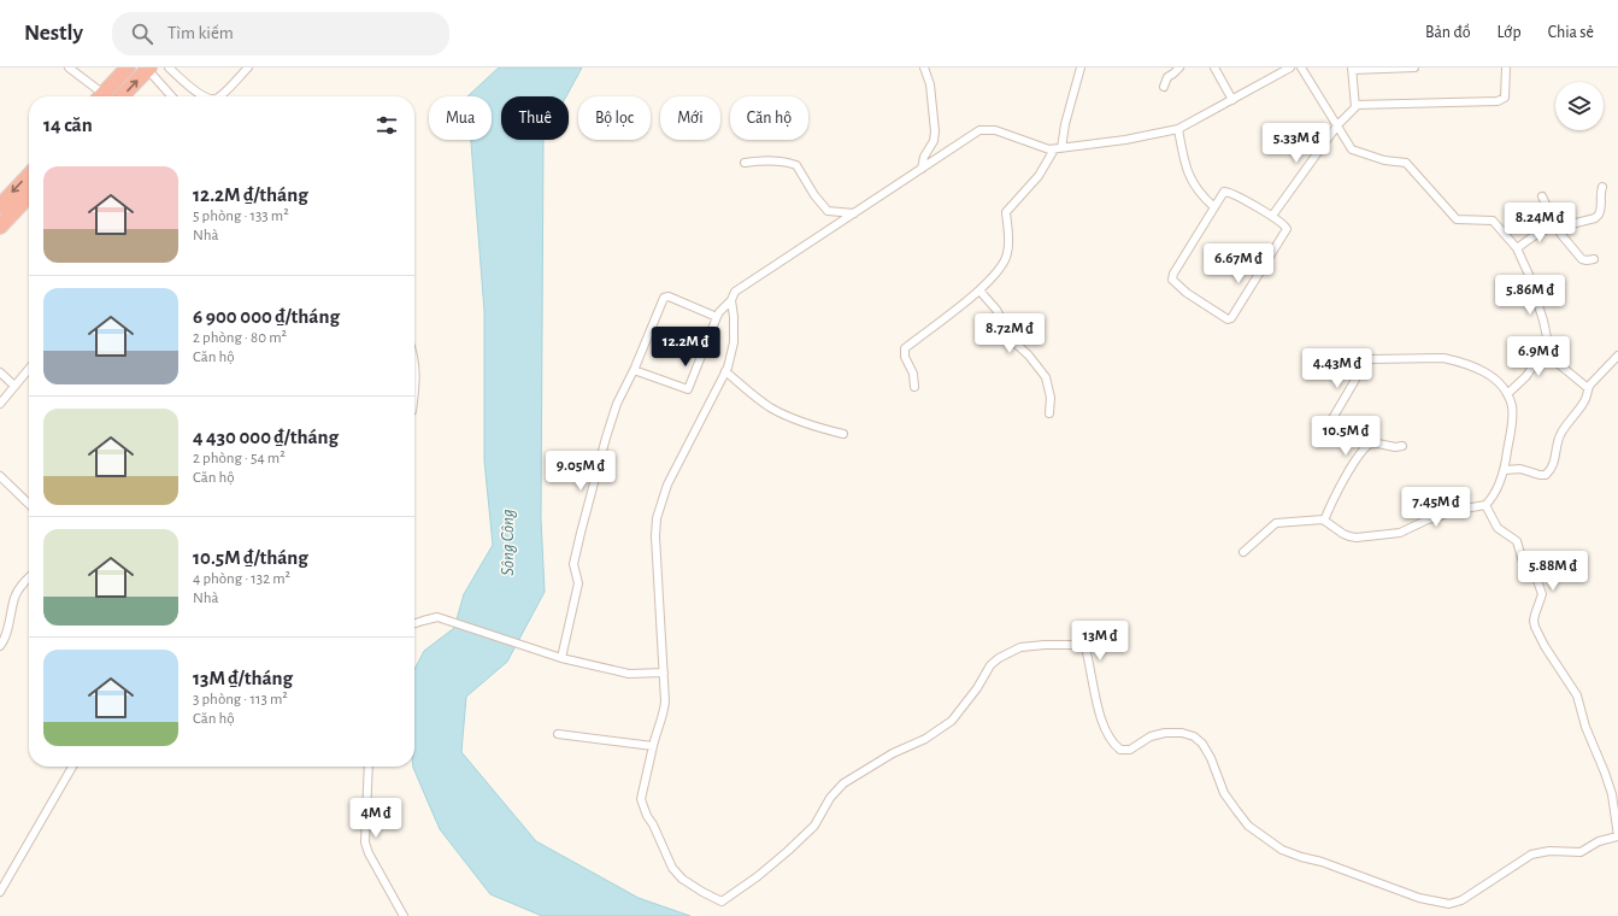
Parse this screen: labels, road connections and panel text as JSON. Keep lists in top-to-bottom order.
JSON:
{
  "water": ["Sông Công"],
  "page": {
    "header": "Nestly",
    "search": "Tìm kiếm",
    "nav": ["Bản đồ", "Lớp", "Chia sẻ"],
    "chip": [
      "Mua",
      "Thuê",
      "Bộ lọc",
      "Mới",
      "Căn hộ"
    ],
    "heading": "14 căn",
    "price": [
      "5.33M ₫",
      "8.24M ₫",
      "6.67M ₫",
      "5.86M ₫",
      "8.72M ₫",
      "12.2M ₫",
      "6.9M ₫",
      "4.43M ₫",
      "10.5M ₫",
      "9.05M ₫",
      "7.45M ₫",
      "5.88M ₫",
      "13M ₫",
      "4M ₫"
    ],
    "list": [
      {
        "name": "12.2M ₫/tháng",
        "note": "5 phòng · 133 m² · Nhà"
      },
      {
        "name": "6 900 000 ₫/tháng",
        "note": "2 phòng · 80 m² · Căn hộ"
      },
      {
        "name": "4 430 000 ₫/tháng",
        "note": "2 phòng · 54 m² · Căn hộ"
      },
      {
        "name": "10.5M ₫/tháng",
        "note": "4 phòng · 132 m² · Nhà"
      },
      {
        "name": "13M ₫/tháng",
        "note": "3 phòng · 113 m² · Căn hộ"
      }
    ]
  }
}
